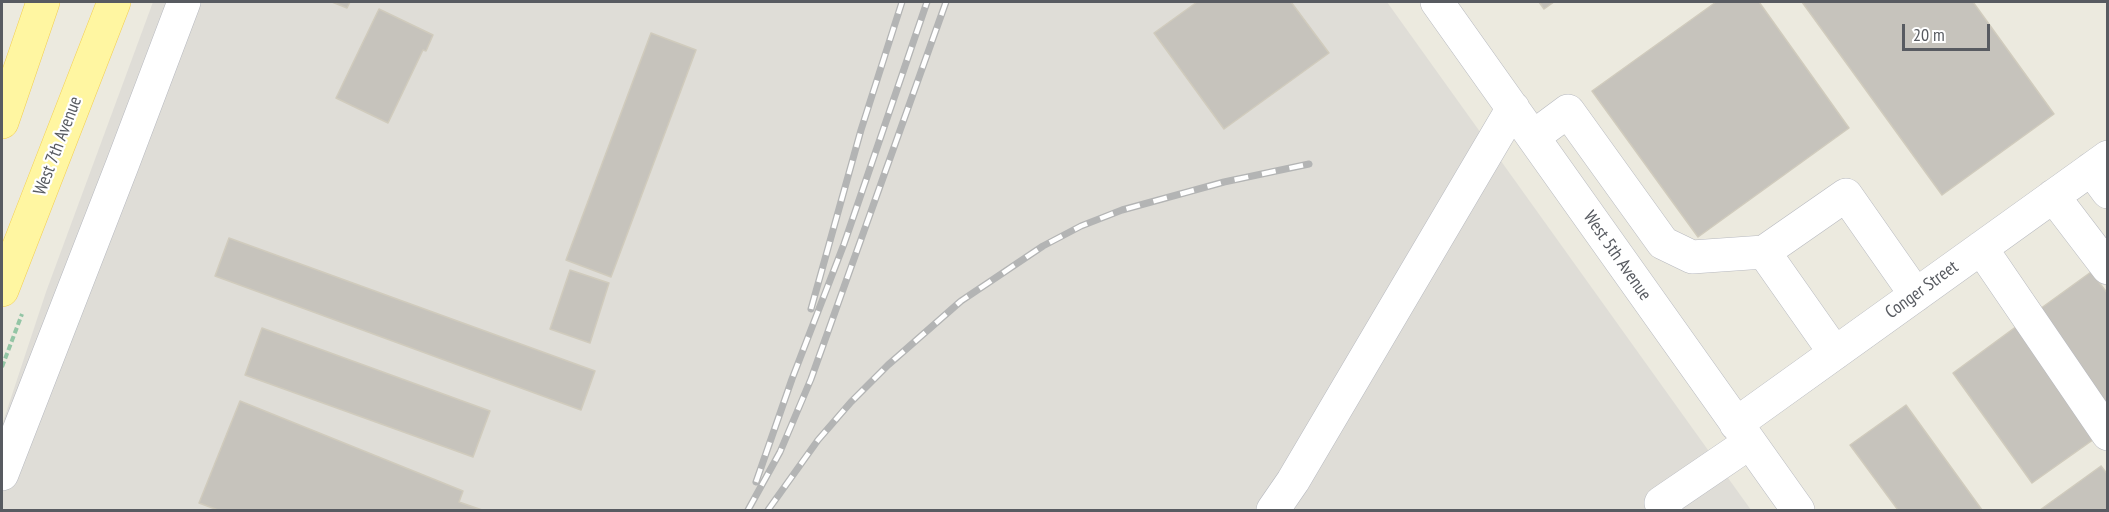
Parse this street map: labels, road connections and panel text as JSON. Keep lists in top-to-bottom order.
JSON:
{
  "streets": {
    "main road": ["West 7th Avenue"],
    "street": ["West 5th Avenue", "Conger Street"]
  },
  "crossings": [
    ["West 5th Avenue", "Conger Street"]
  ],
  "scale_bar": "20 m"
}
